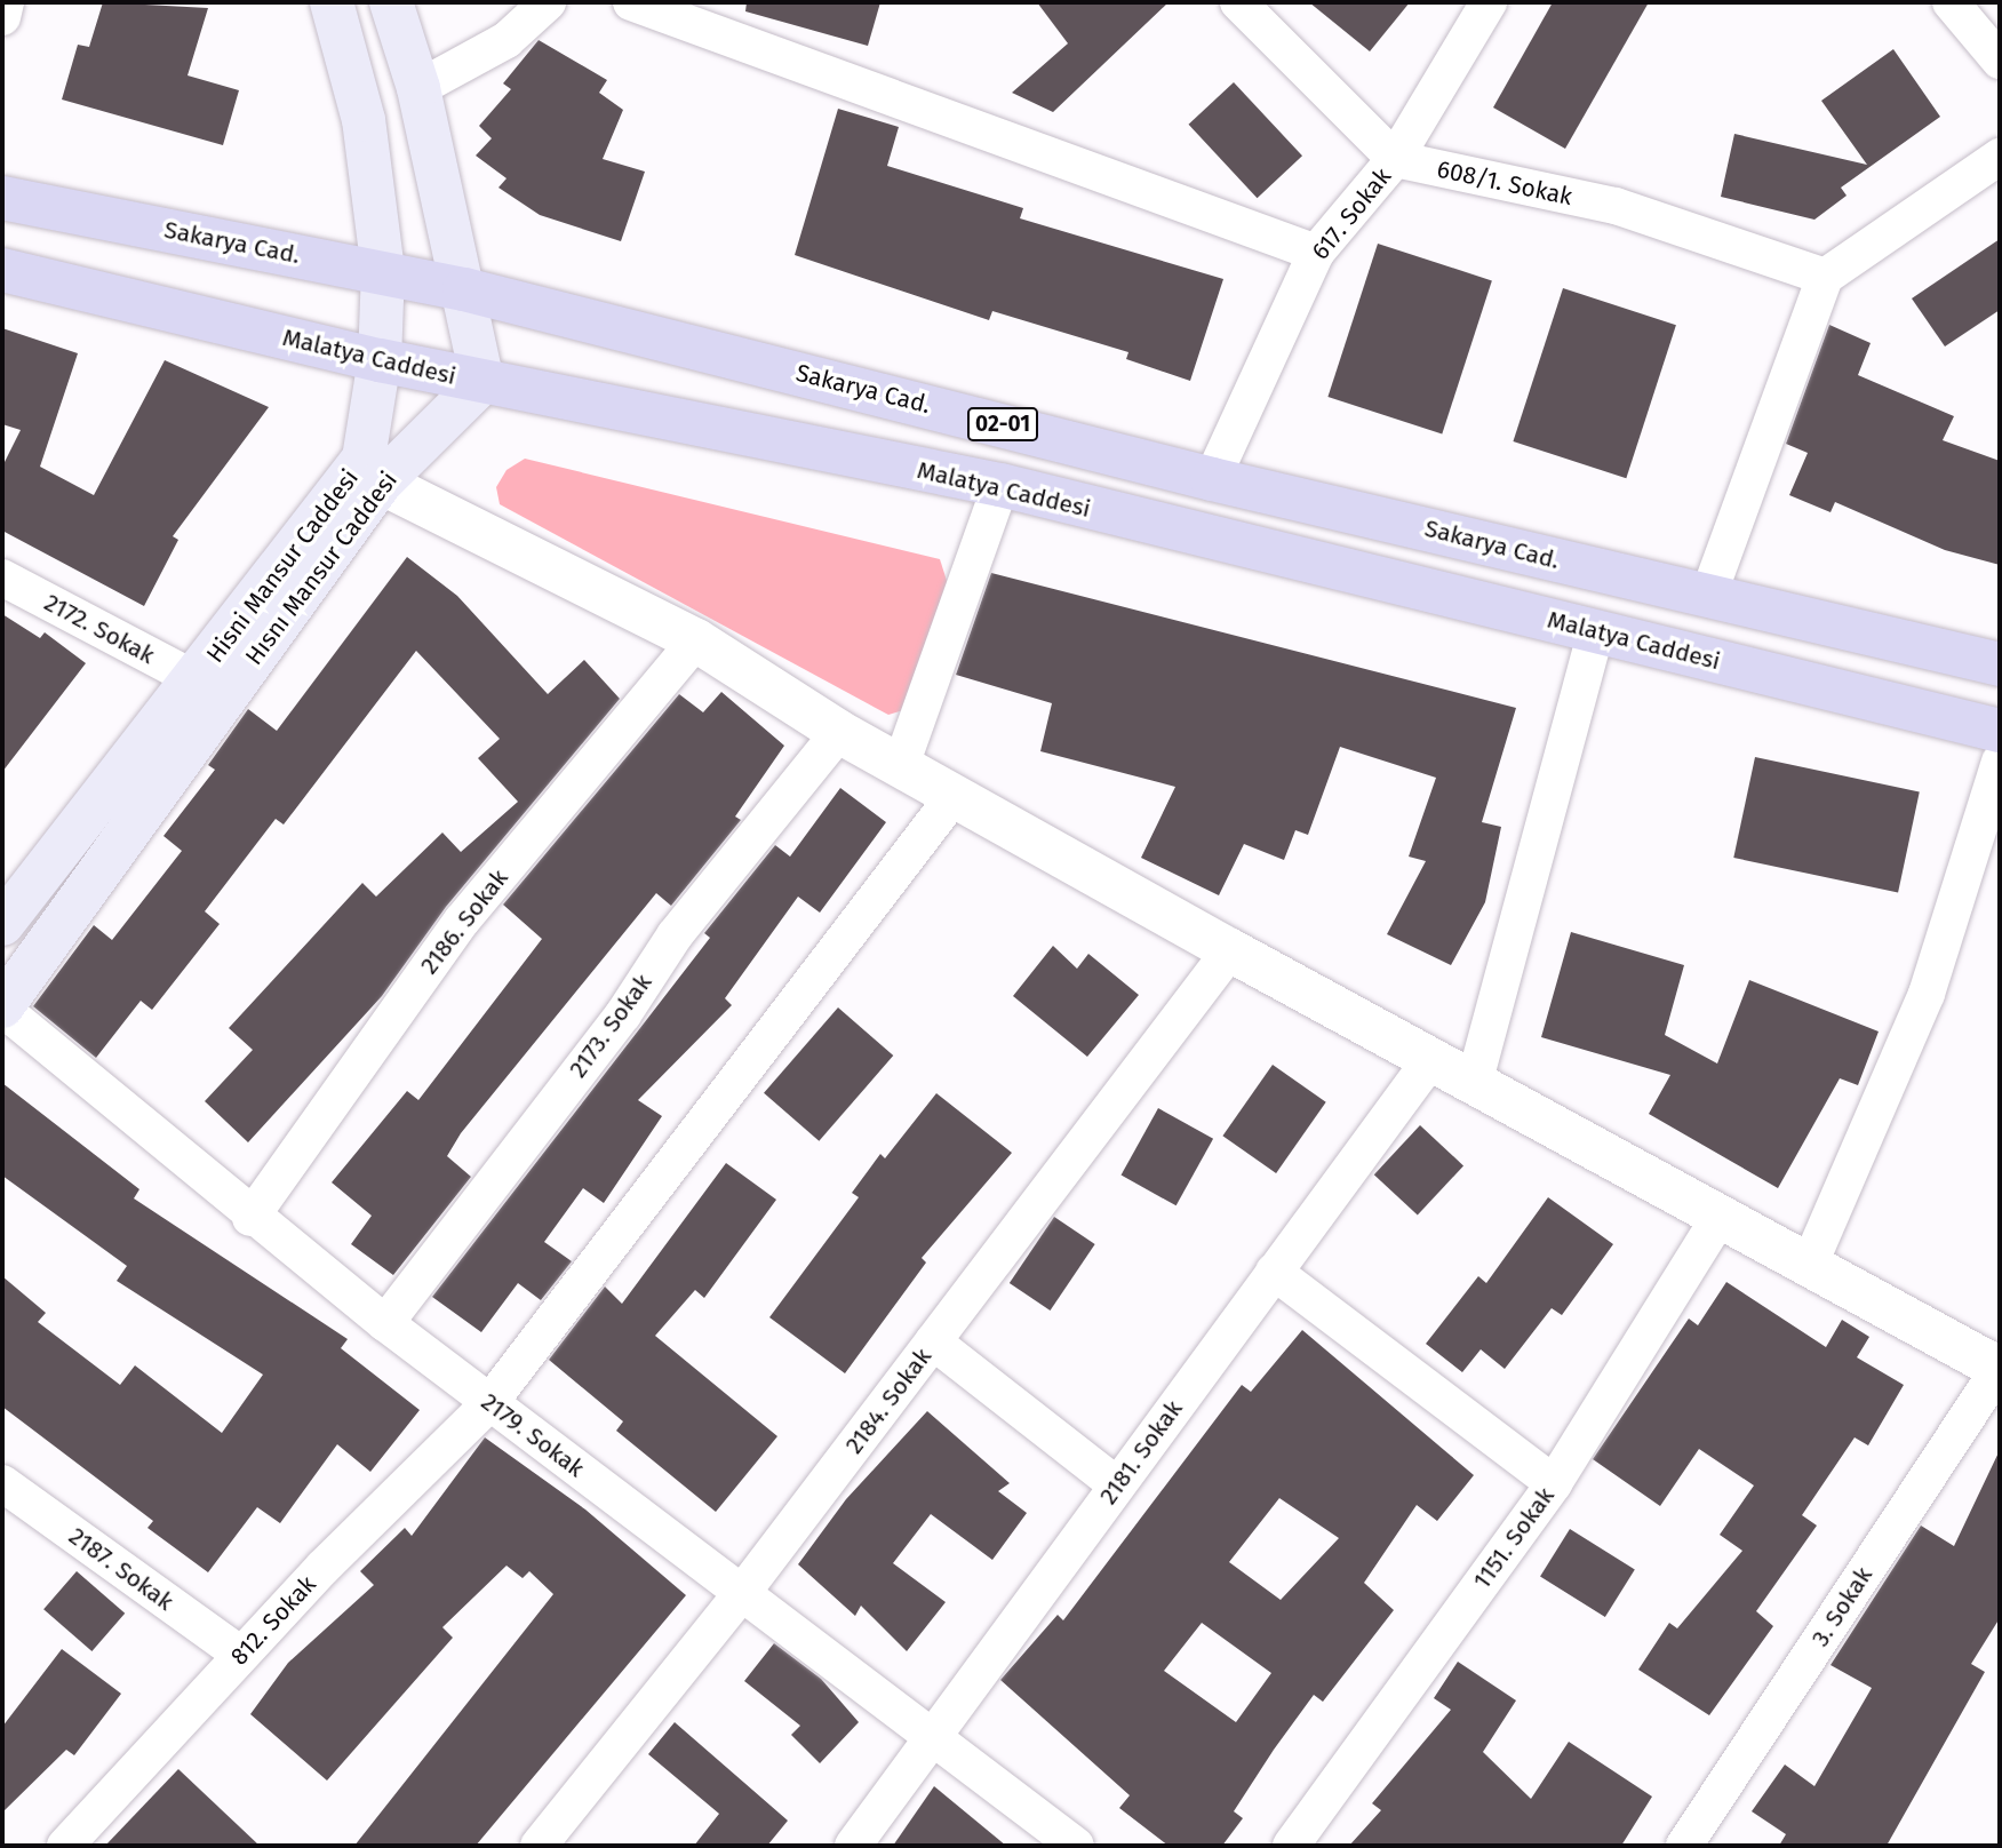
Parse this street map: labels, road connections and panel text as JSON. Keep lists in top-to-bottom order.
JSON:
{
  "streets": {
    "main road": [
      "Sakarya Cad.",
      "Malatya Caddesi",
      "02-01",
      "Hisni Mansur Caddesi",
      "Hısnı Mansur Caddesi"
    ],
    "street": [
      "608/1. Sokak",
      "617. Sokak",
      "2172. Sokak",
      "2186. Sokak",
      "2173. Sokak",
      "2184. Sokak",
      "2179. Sokak",
      "2181. Sokak",
      "1151. Sokak",
      "2187. Sokak",
      "3. Sokak",
      "812. Sokak"
    ]
  },
  "crossings": [
    ["608/1. Sokak", "617. Sokak"],
    ["617. Sokak", "Sakarya Cad."],
    ["Sakarya Cad.", "Hisni Mansur Caddesi"],
    ["Malatya Caddesi", "Hisni Mansur Caddesi"],
    ["Malatya Caddesi", "Hısnı Mansur Caddesi"],
    ["Hisni Mansur Caddesi", "2172. Sokak"],
    ["Hısnı Mansur Caddesi", "2179. Sokak"],
    ["2186. Sokak", "2179. Sokak"],
    ["2173. Sokak", "2179. Sokak"],
    ["2184. Sokak", "2179. Sokak"],
    ["2179. Sokak", "2181. Sokak"],
    ["2179. Sokak", "812. Sokak"],
    ["2187. Sokak", "812. Sokak"]
  ]
}
